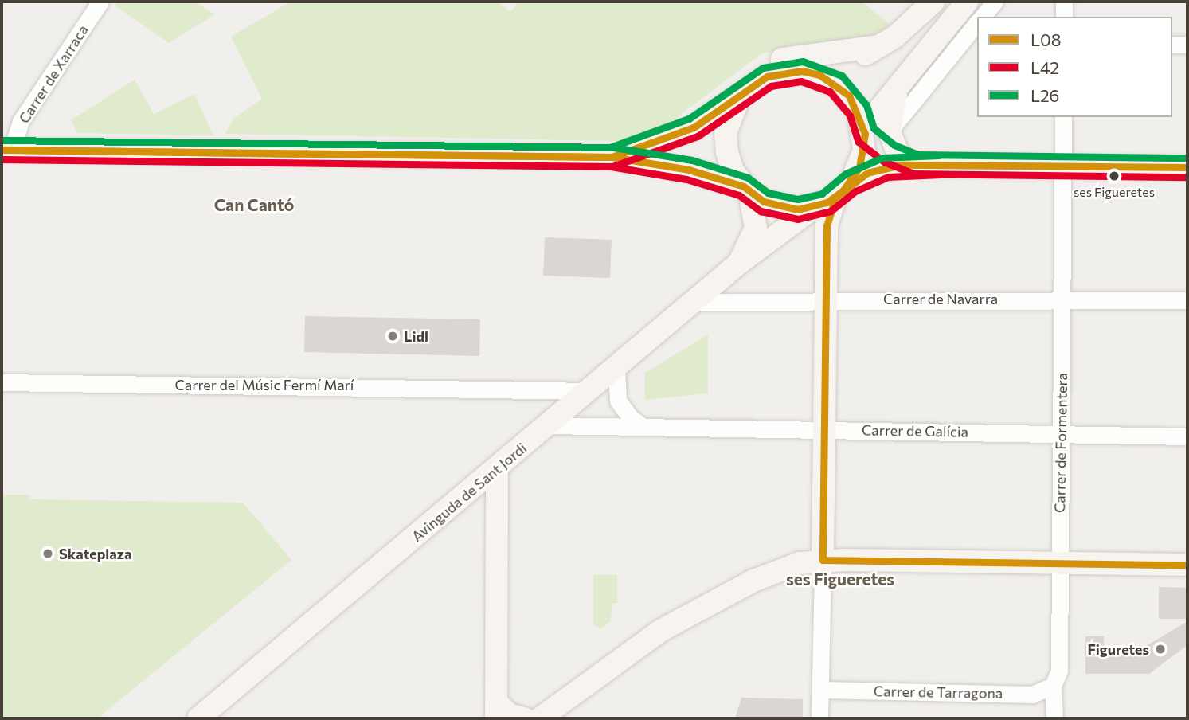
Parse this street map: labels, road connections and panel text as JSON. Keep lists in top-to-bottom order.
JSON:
{
  "streets": {
    "street": [
      "Carrer de Xarraca",
      "Carrer de Navarra",
      "Carrer del Músic Fermí Marí",
      "Carrer de Galícia",
      "Carrer de Formentera",
      "Avinguda de Sant Jordi",
      "Carrer de Tarragona"
    ]
  },
  "crossings": [
    ["Carrer de Navarra", "Carrer de Formentera"],
    ["Carrer de Navarra", "Avinguda de Sant Jordi"],
    ["Carrer del Músic Fermí Marí", "Avinguda de Sant Jordi"],
    ["Carrer de Galícia", "Carrer de Formentera"],
    ["Carrer de Galícia", "Avinguda de Sant Jordi"],
    ["Carrer de Formentera", "Carrer de Tarragona"]
  ],
  "districts": ["Can Cantó", "ses Figueretes"],
  "places": [
    "ses Figueretes",
    "Lidl",
    "Skateplaza",
    "Figuretes"
  ],
  "lines": ["transit line L26", "transit line L08", "transit line L42"],
  "legend": ["L08", "L42", "L26"]
}
